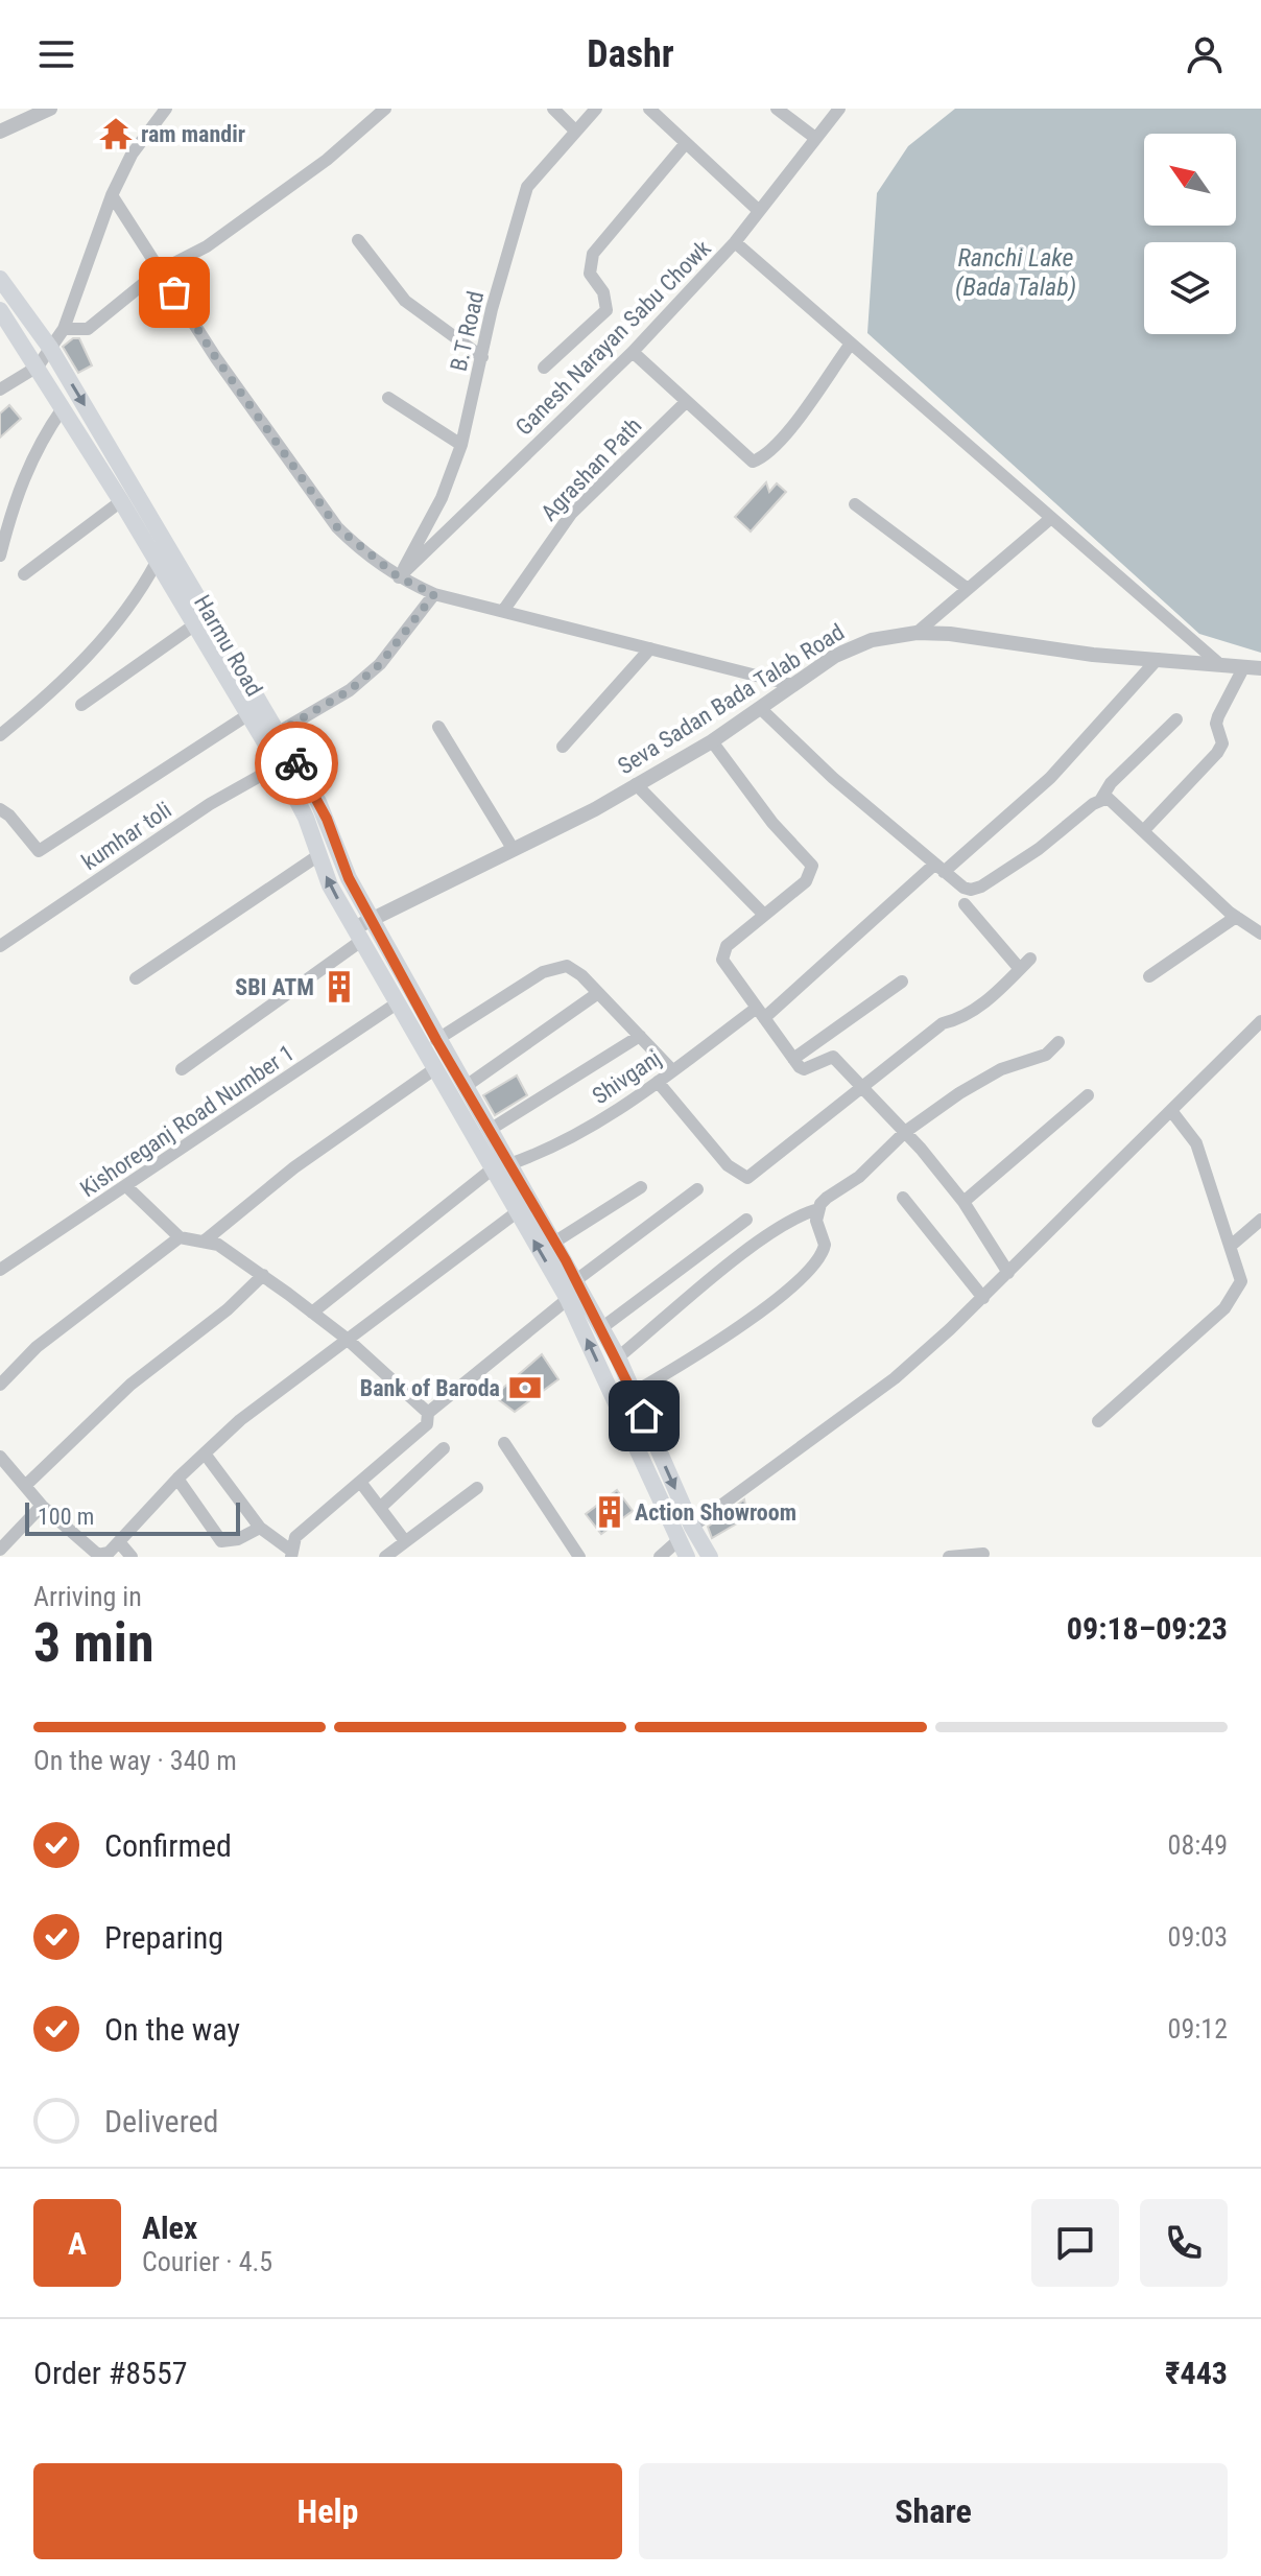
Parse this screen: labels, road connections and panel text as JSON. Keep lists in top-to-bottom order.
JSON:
{
  "streets": {
    "main road": ["Harmu Road"],
    "street": [
      "B.T Road",
      "Ganesh Narayan Sabu Chowk",
      "Agrashan Path",
      "Seva Sadan Bada Talab Road",
      "kumhar toli",
      "Shivganj",
      "Kishoreganj Road Number 1"
    ]
  },
  "crossings": [
    ["B.T Road", "Ganesh Narayan Sabu Chowk"],
    ["Harmu Road", "Seva Sadan Bada Talab Road"],
    ["Harmu Road", "kumhar toli"],
    ["Harmu Road", "Shivganj"],
    ["Harmu Road", "Kishoreganj Road Number 1"],
    ["Seva Sadan Bada Talab Road", "Shivganj"]
  ],
  "water": ["Ranchi Lake (Bada Talab)"],
  "places": {
    "temple": ["ram mandir"],
    "building": ["SBI ATM", "Action Showroom"],
    "bank": ["Bank of Baroda"]
  },
  "scale_bar": "100 m",
  "north": "top left",
  "page": {
    "header": "Dashr",
    "scale": "100 m",
    "heading": ["3 min", "Arriving in", "09:18–09:23"],
    "panel": [
      "Alex",
      "Courier · 4.5",
      "Order #8557",
      "₹443"
    ],
    "bar": "On the way · 340 m",
    "list": [
      ["Confirmed", "08:49"],
      ["Preparing", "09:03"],
      ["On the way", "09:12"],
      "Delivered"
    ],
    "round": "A",
    "buttons": ["Help", "Share"]
  }
}
